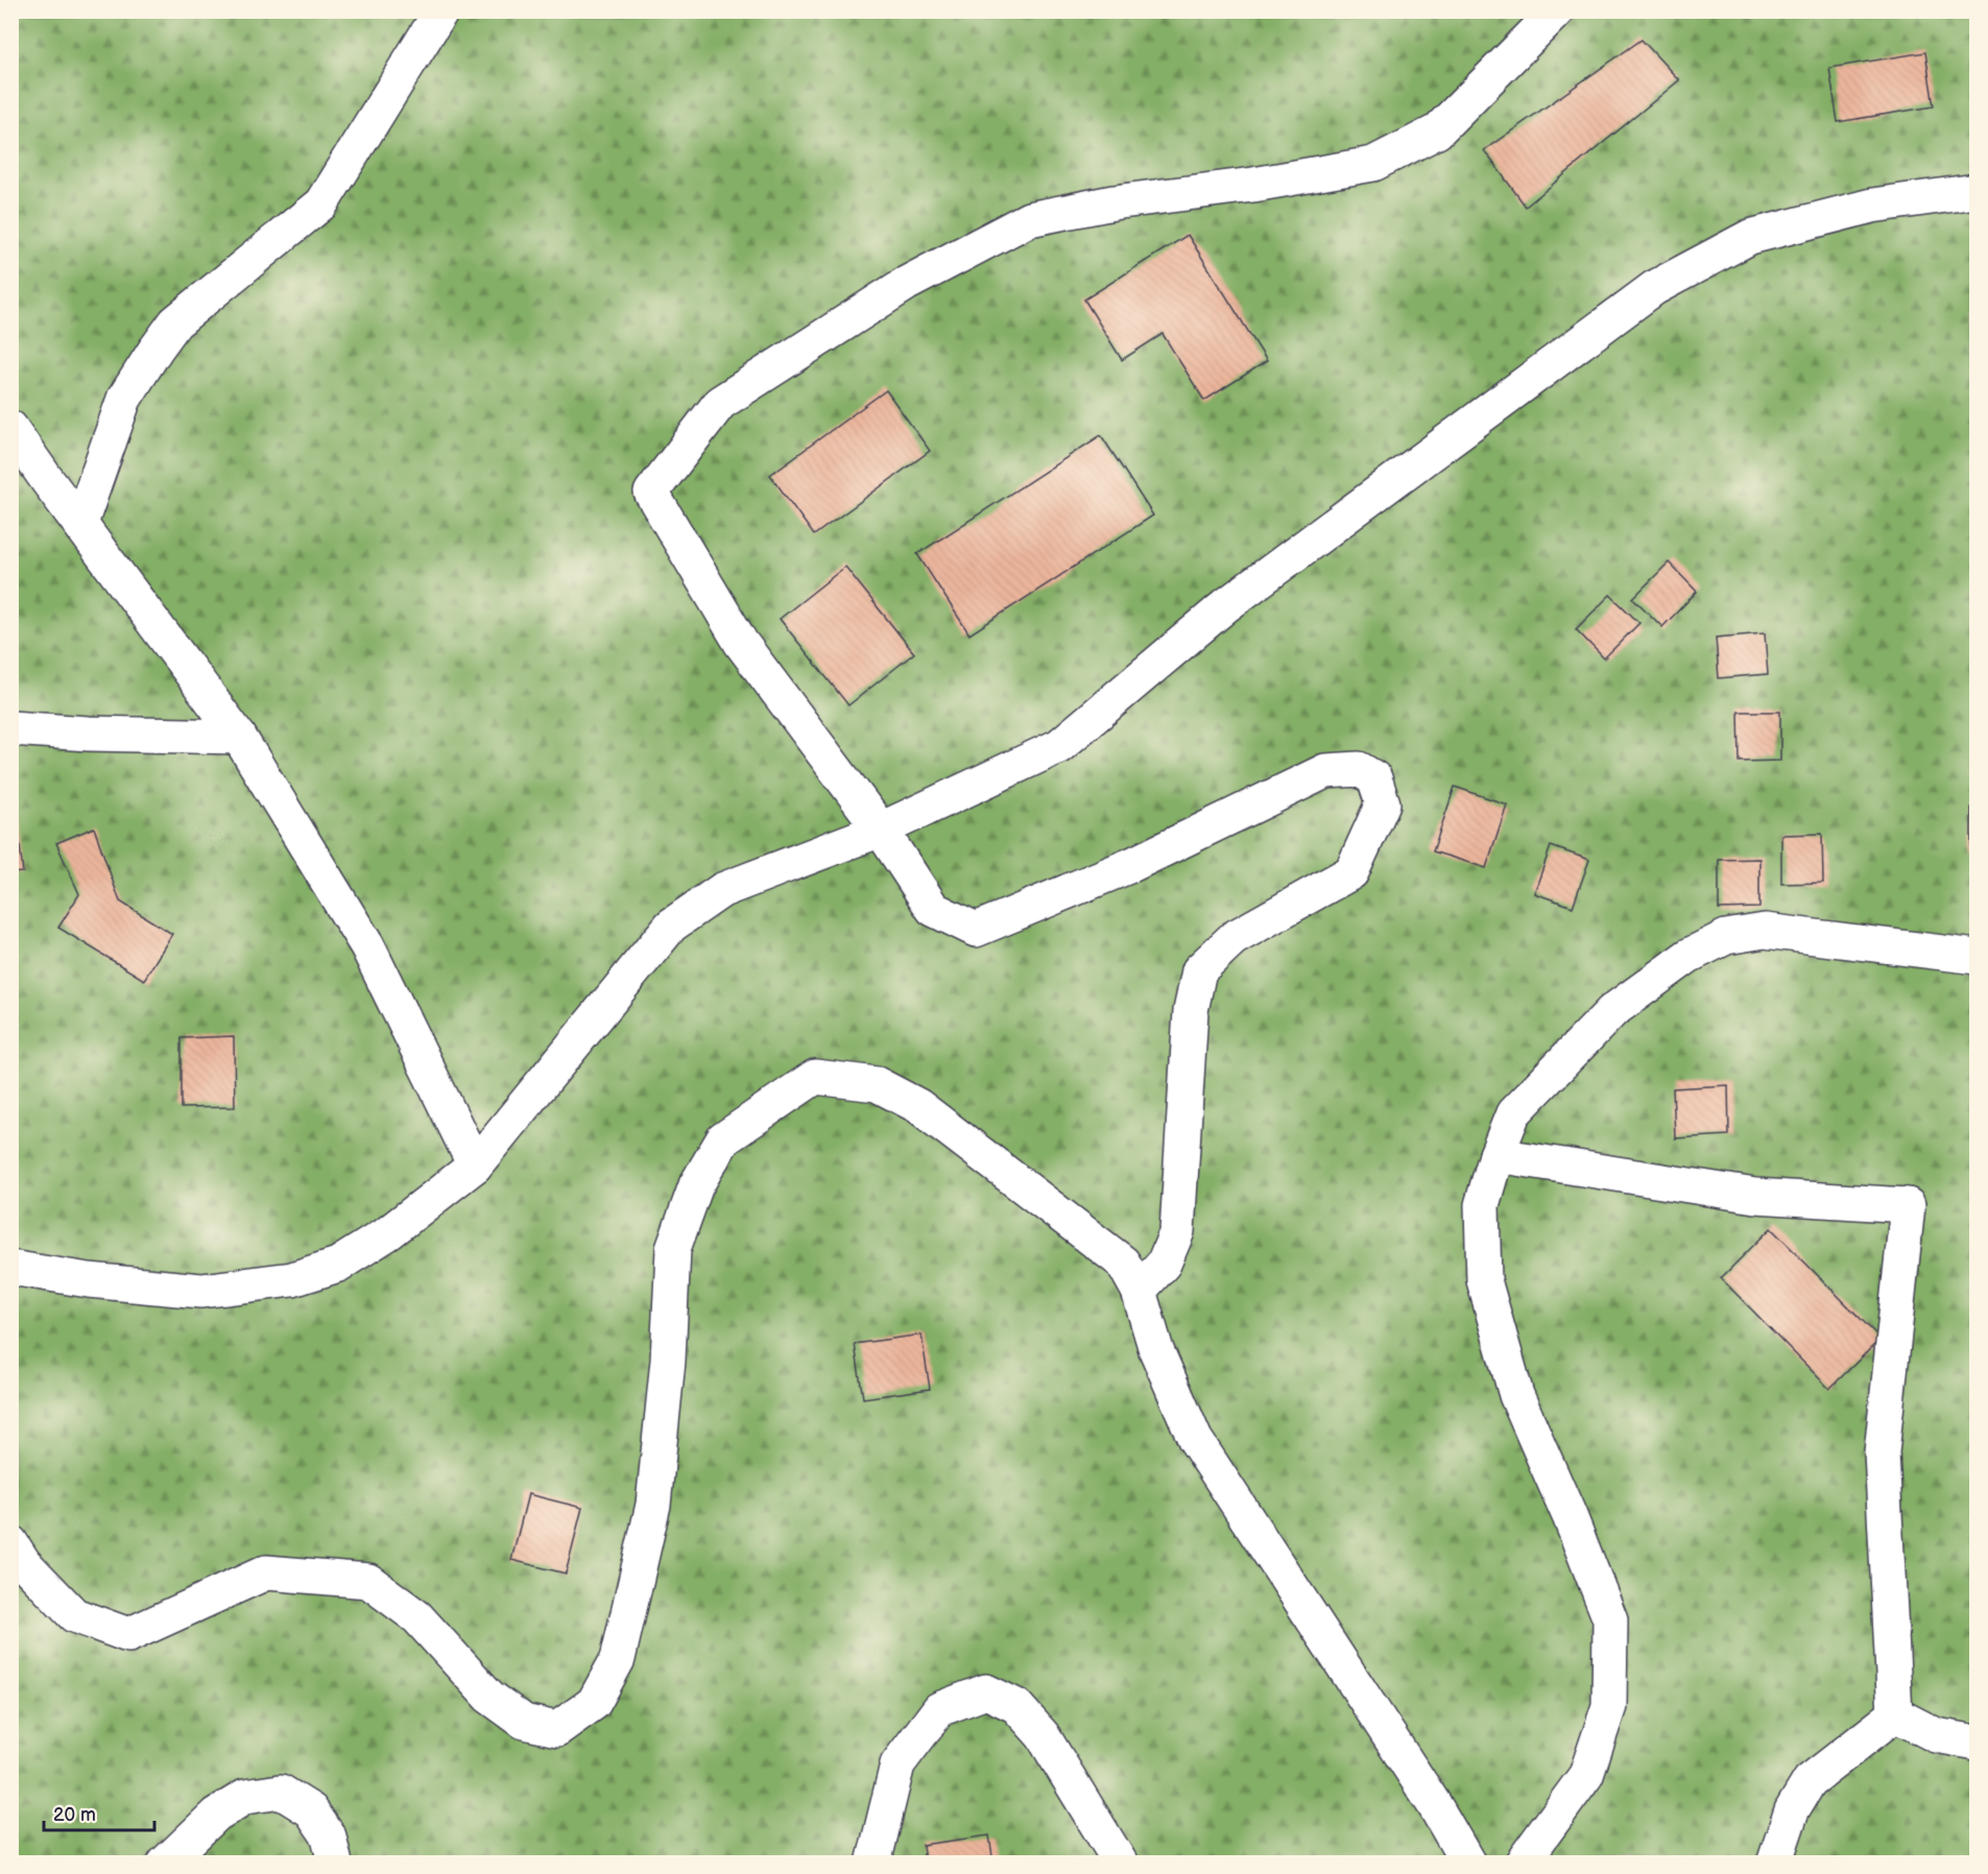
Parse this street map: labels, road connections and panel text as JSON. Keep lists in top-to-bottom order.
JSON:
{
  "scale_bar": "20 m"
}
